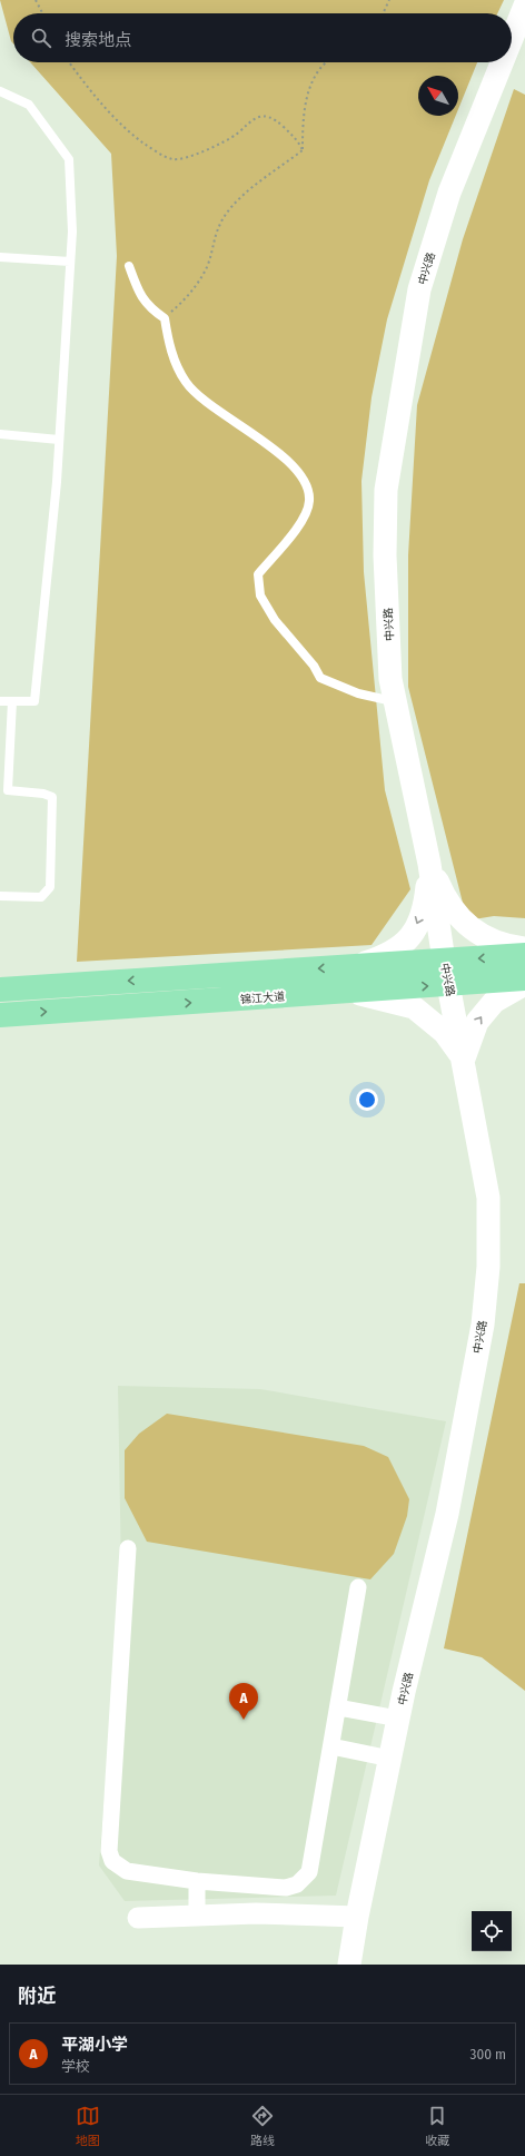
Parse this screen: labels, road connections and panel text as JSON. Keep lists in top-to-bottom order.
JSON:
{
  "streets": {
    "main road": ["中兴路", "锦江大道"]
  },
  "crossings": [
    ["中兴路", "锦江大道"]
  ],
  "north": "top left",
  "page": {
    "search": "搜索地点",
    "pins": "A",
    "heading": "附近",
    "list": [
      {
        "mark": "A",
        "name": "平湖小学",
        "note": "学校",
        "value": "300 m"
      }
    ],
    "nav": ["地图", "路线", "收藏"]
  }
}
